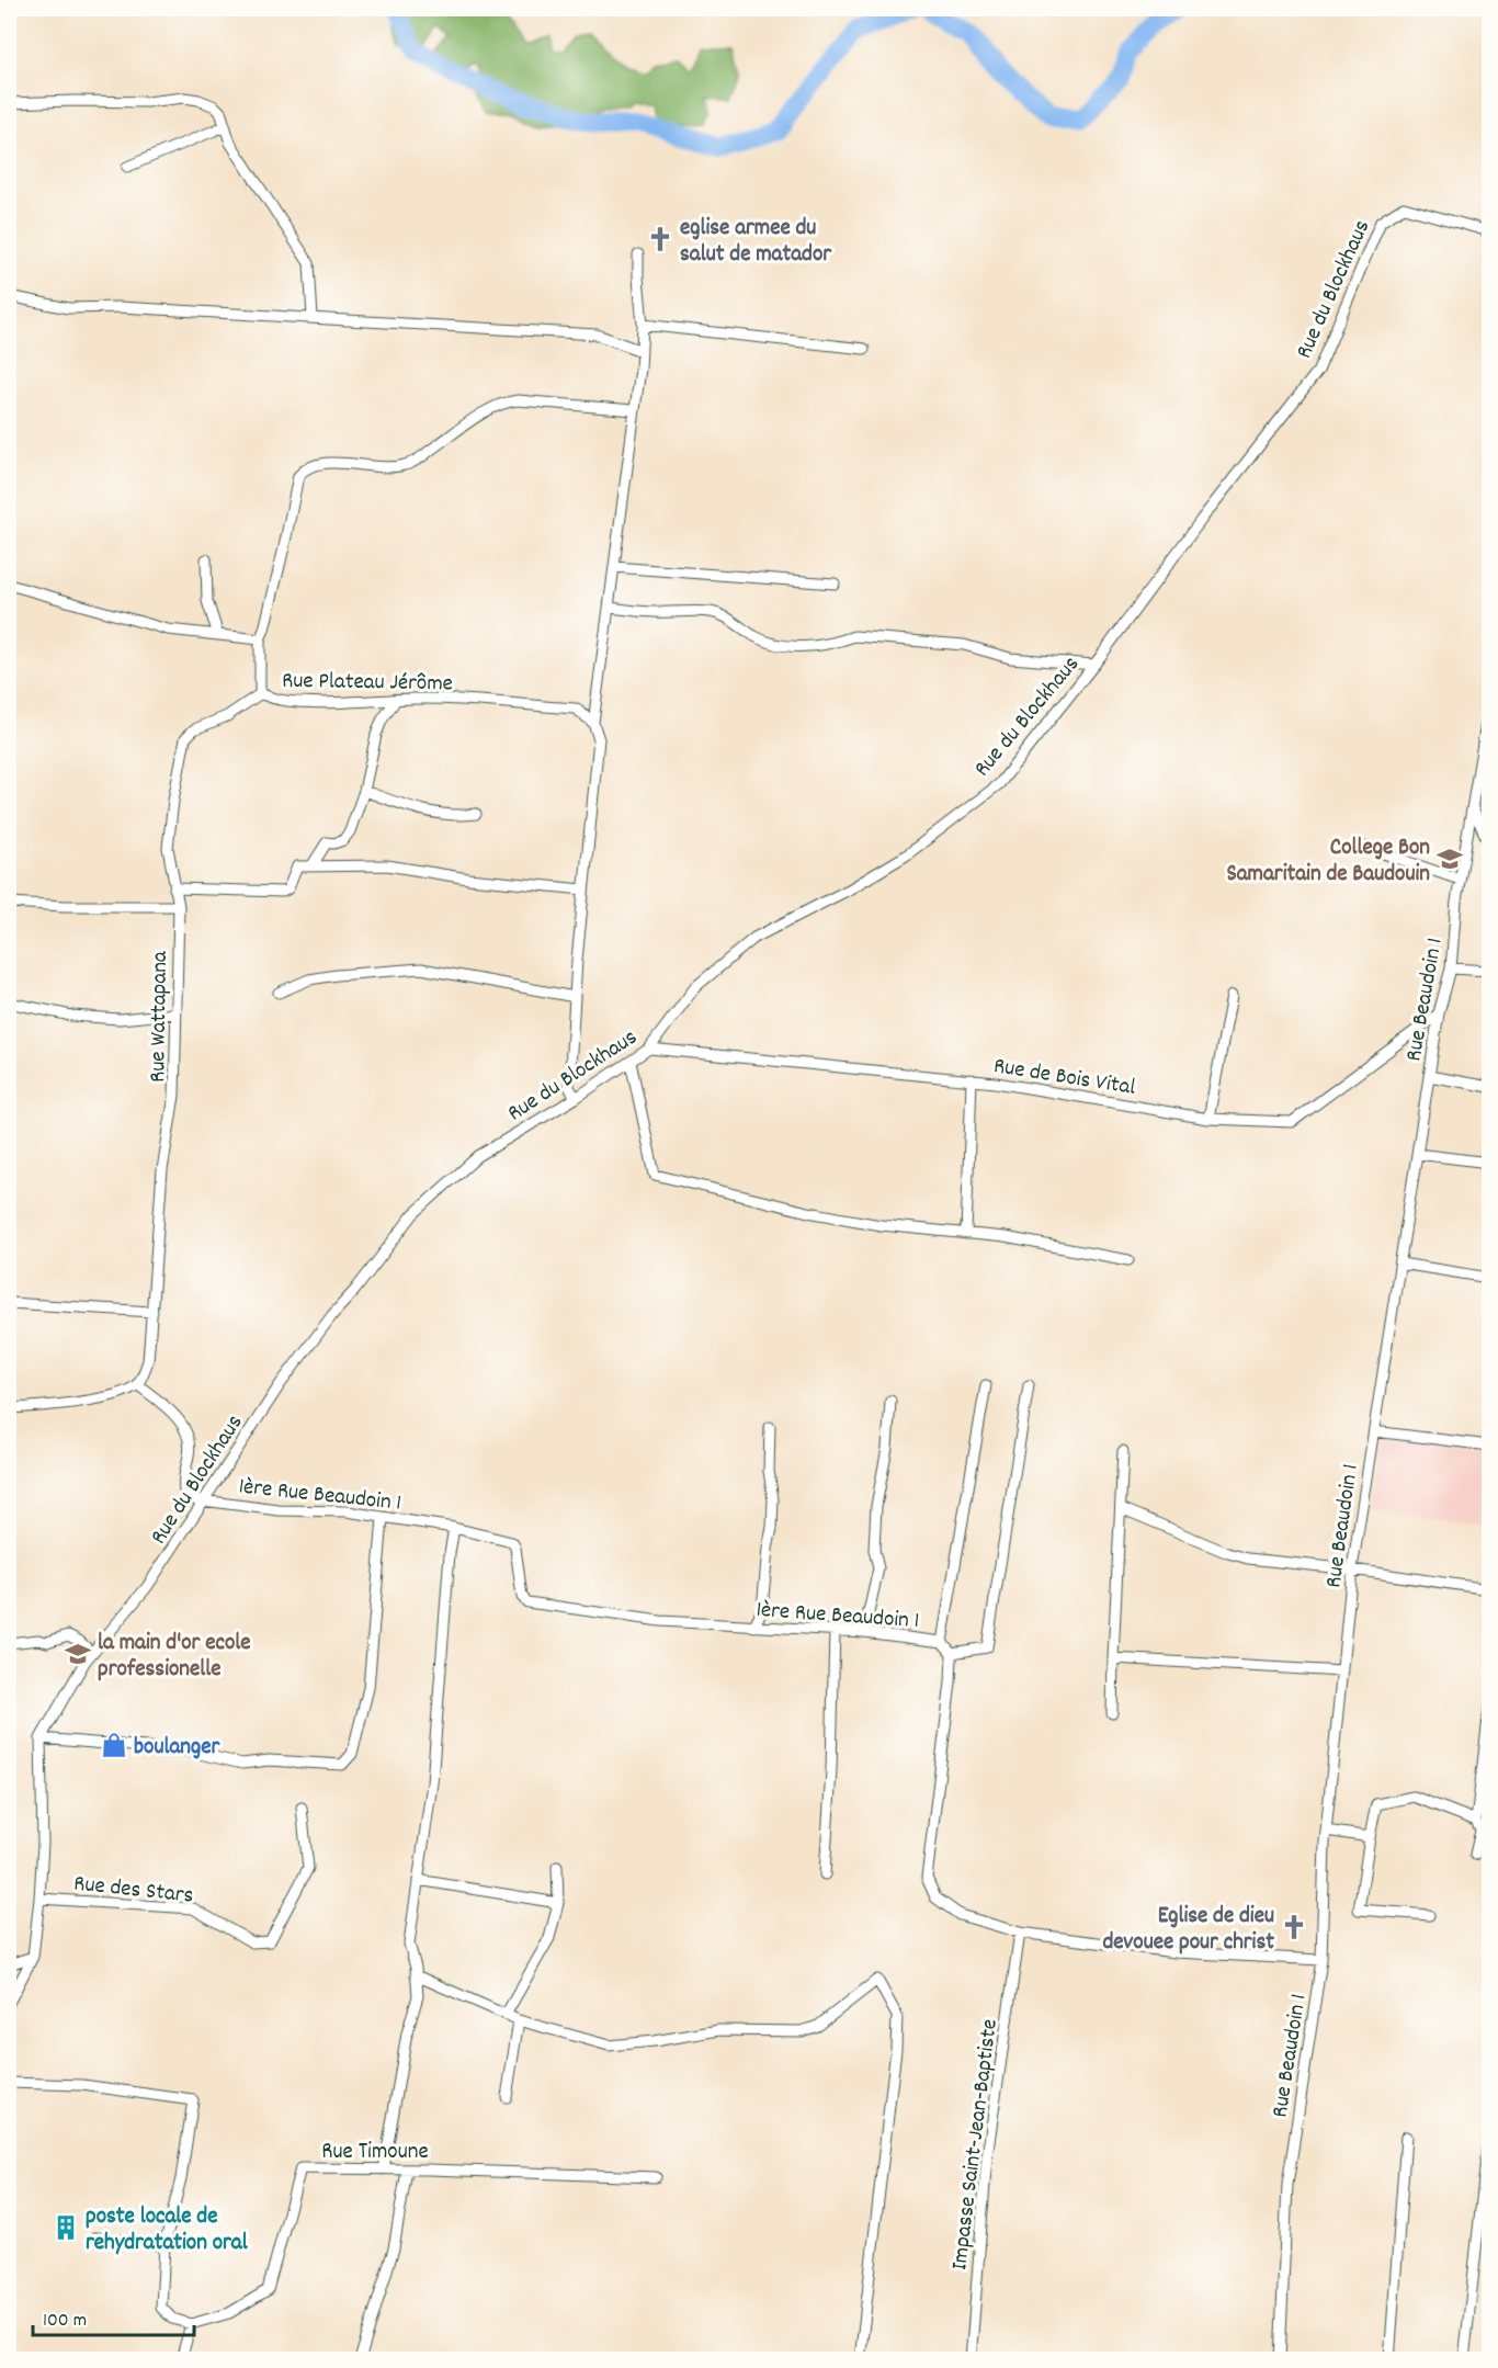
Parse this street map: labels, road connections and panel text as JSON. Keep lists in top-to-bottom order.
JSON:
{
  "streets": {
    "street": [
      "Rue du Blockhaus",
      "Rue Plateau Jérôme",
      "Rue Beaudoin 1",
      "Rue Wattapana",
      "Rue de Bois Vital",
      "1ère Rue Beaudoin 1",
      "Rue des Stars",
      "Impasse Saint-Jean-Baptiste",
      "Rue Timoune"
    ]
  },
  "crossings": [
    ["Rue du Blockhaus", "Rue de Bois Vital"],
    ["Rue du Blockhaus", "1ère Rue Beaudoin 1"],
    ["Rue Plateau Jérôme", "Rue Wattapana"],
    ["Rue Beaudoin 1", "Rue de Bois Vital"]
  ],
  "places": {
    "church": ["eglise armee du salut de matador", "Eglise de dieu devouee pour christ"],
    "school or university": ["College Bon Samaritain de Baudouin", "la main d'or ecole professionelle"],
    "shop": ["boulanger"],
    "building": ["poste locale de rehydratation oral"]
  },
  "scale_bar": "100 m"
}
